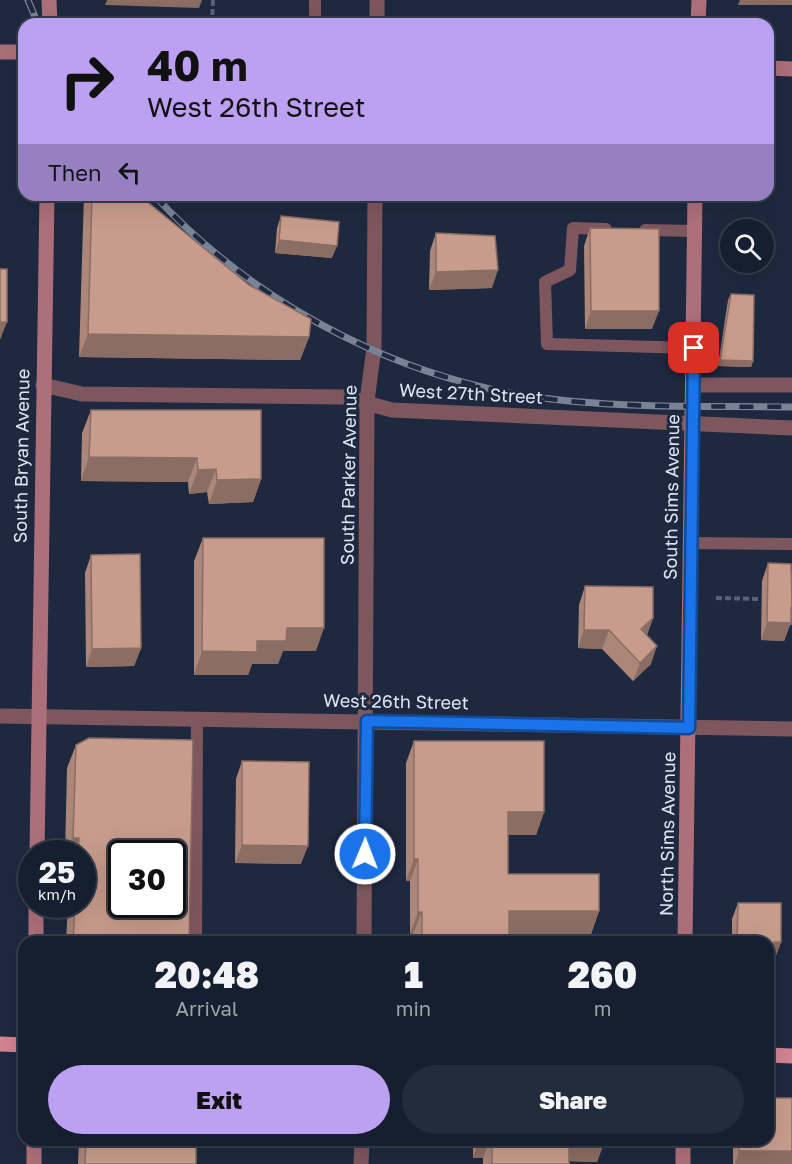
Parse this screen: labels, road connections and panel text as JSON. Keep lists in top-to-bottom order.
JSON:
{
  "streets": {
    "street": [
      "West 27th Street",
      "South Bryan Avenue",
      "South Parker Avenue",
      "South Sims Avenue",
      "West 26th Street",
      "North Sims Avenue"
    ]
  },
  "crossings": [
    ["West 27th Street", "South Bryan Avenue"],
    ["West 27th Street", "South Parker Avenue"],
    ["West 27th Street", "South Sims Avenue"],
    ["South Bryan Avenue", "West 26th Street"],
    ["South Parker Avenue", "West 26th Street"],
    ["South Sims Avenue", "West 26th Street"],
    ["South Sims Avenue", "North Sims Avenue"],
    ["West 26th Street", "North Sims Avenue"]
  ],
  "page": {
    "turn": ["40 m", "West 26th Street"],
    "then": "Then",
    "speed": "25 km/h",
    "limit": "30",
    "eta": [
      "20:48",
      "Arrival",
      "1",
      "min",
      "260",
      "m"
    ],
    "buttons": ["Exit", "Share"]
  }
}
